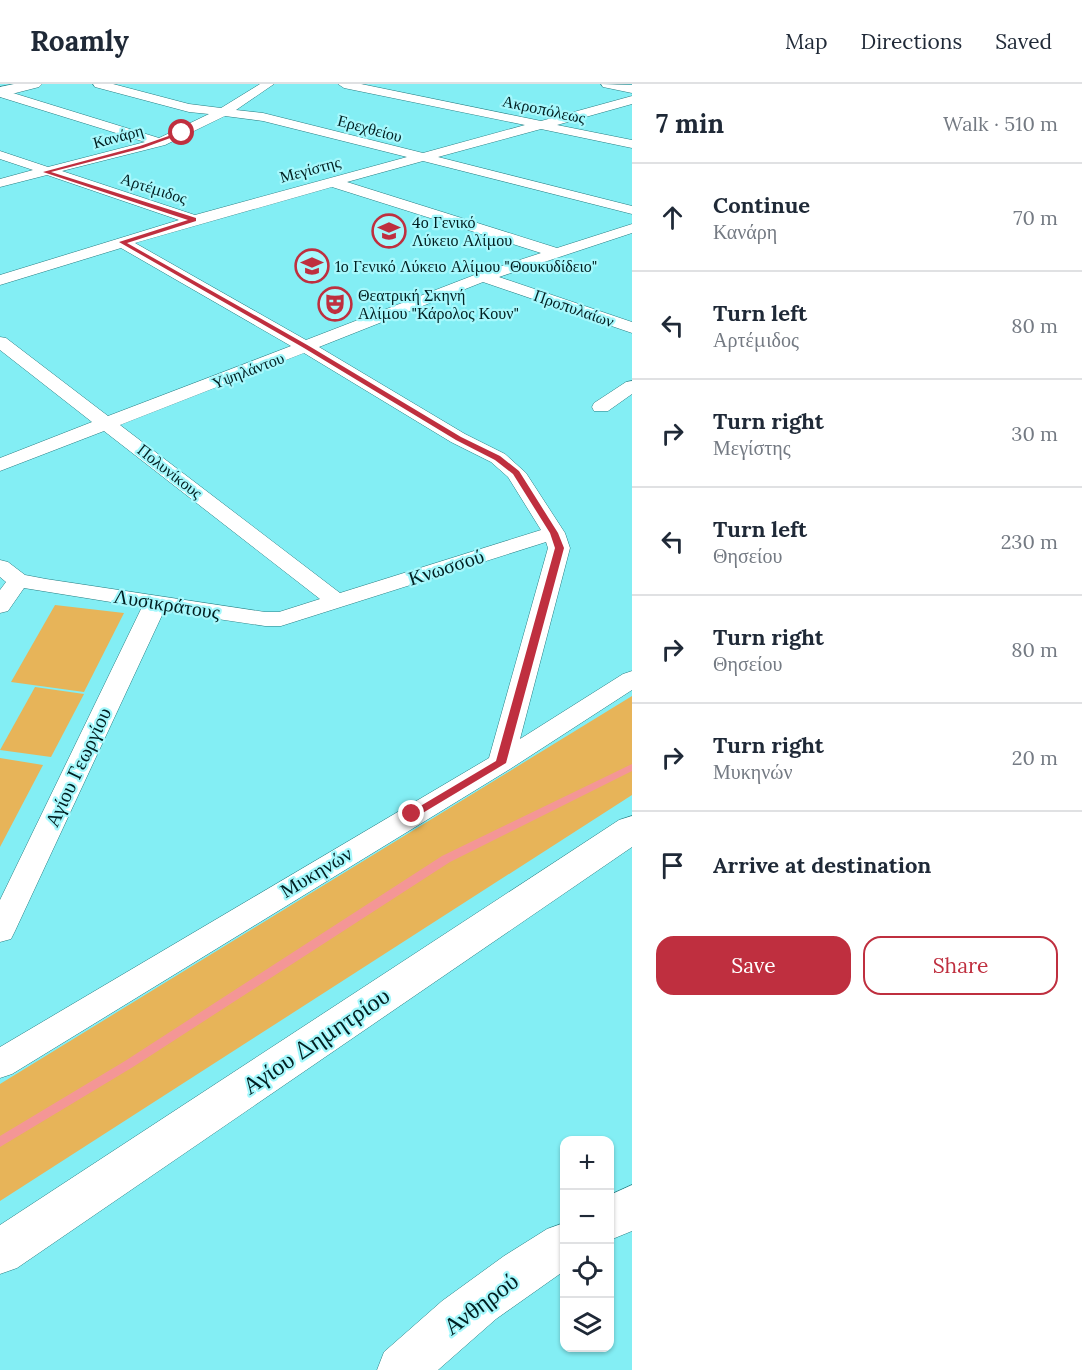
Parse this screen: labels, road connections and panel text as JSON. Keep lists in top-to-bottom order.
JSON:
{
  "streets": {
    "street": [
      "Ακροπόλεως",
      "Ερεχθείου",
      "Κανάρη",
      "Μεγίστης",
      "Αρτέμιδος",
      "Προπυλαίων",
      "Υψηλάντου",
      "Πολυνίκους",
      "Κνωσσού",
      "Λυσικράτους",
      "Αγίου Γεωργίου",
      "Μυκηνών",
      "Αγίου Δημητρίου",
      "Ανθηρού"
    ]
  },
  "crossings": [
    ["Ακροπόλεως", "Μεγίστης"],
    ["Ερεχθείου", "Κανάρη"],
    ["Ερεχθείου", "Μεγίστης"],
    ["Κανάρη", "Αρτέμιδος"],
    ["Μεγίστης", "Αρτέμιδος"],
    ["Προπυλαίων", "Υψηλάντου"],
    ["Υψηλάντου", "Πολυνίκους"],
    ["Πολυνίκους", "Κνωσσού"],
    ["Πολυνίκους", "Λυσικράτους"],
    ["Κνωσσού", "Λυσικράτους"],
    ["Λυσικράτους", "Αγίου Γεωργίου"]
  ],
  "places": {
    "school or university": ["4ο Γενικό Λύκειο Αλίμου", "1ο Γενικό Λύκειο Αλίμου \"Θουκυδίδειο\""],
    "theatre": ["Θεατρική Σκηνή Αλίμου \"Κάρολος Κουν\""]
  },
  "page": {
    "header": "Roamly",
    "nav": ["Map", "Directions", "Saved"],
    "heading": ["7 min", "Walk · 510 m"],
    "list": [
      ["Continue", "Κανάρη", "70 m"],
      ["Turn left", "Αρτέμιδος", "80 m"],
      ["Turn right", "Μεγίστης", "30 m"],
      ["Turn left", "Θησείου", "230 m"],
      ["Turn right", "Θησείου", "80 m"],
      ["Turn right", "Μυκηνών", "20 m"],
      "Arrive at destination"
    ],
    "buttons": ["Save", "Share"],
    "map_buttons": ["+", "−"]
  }
}
